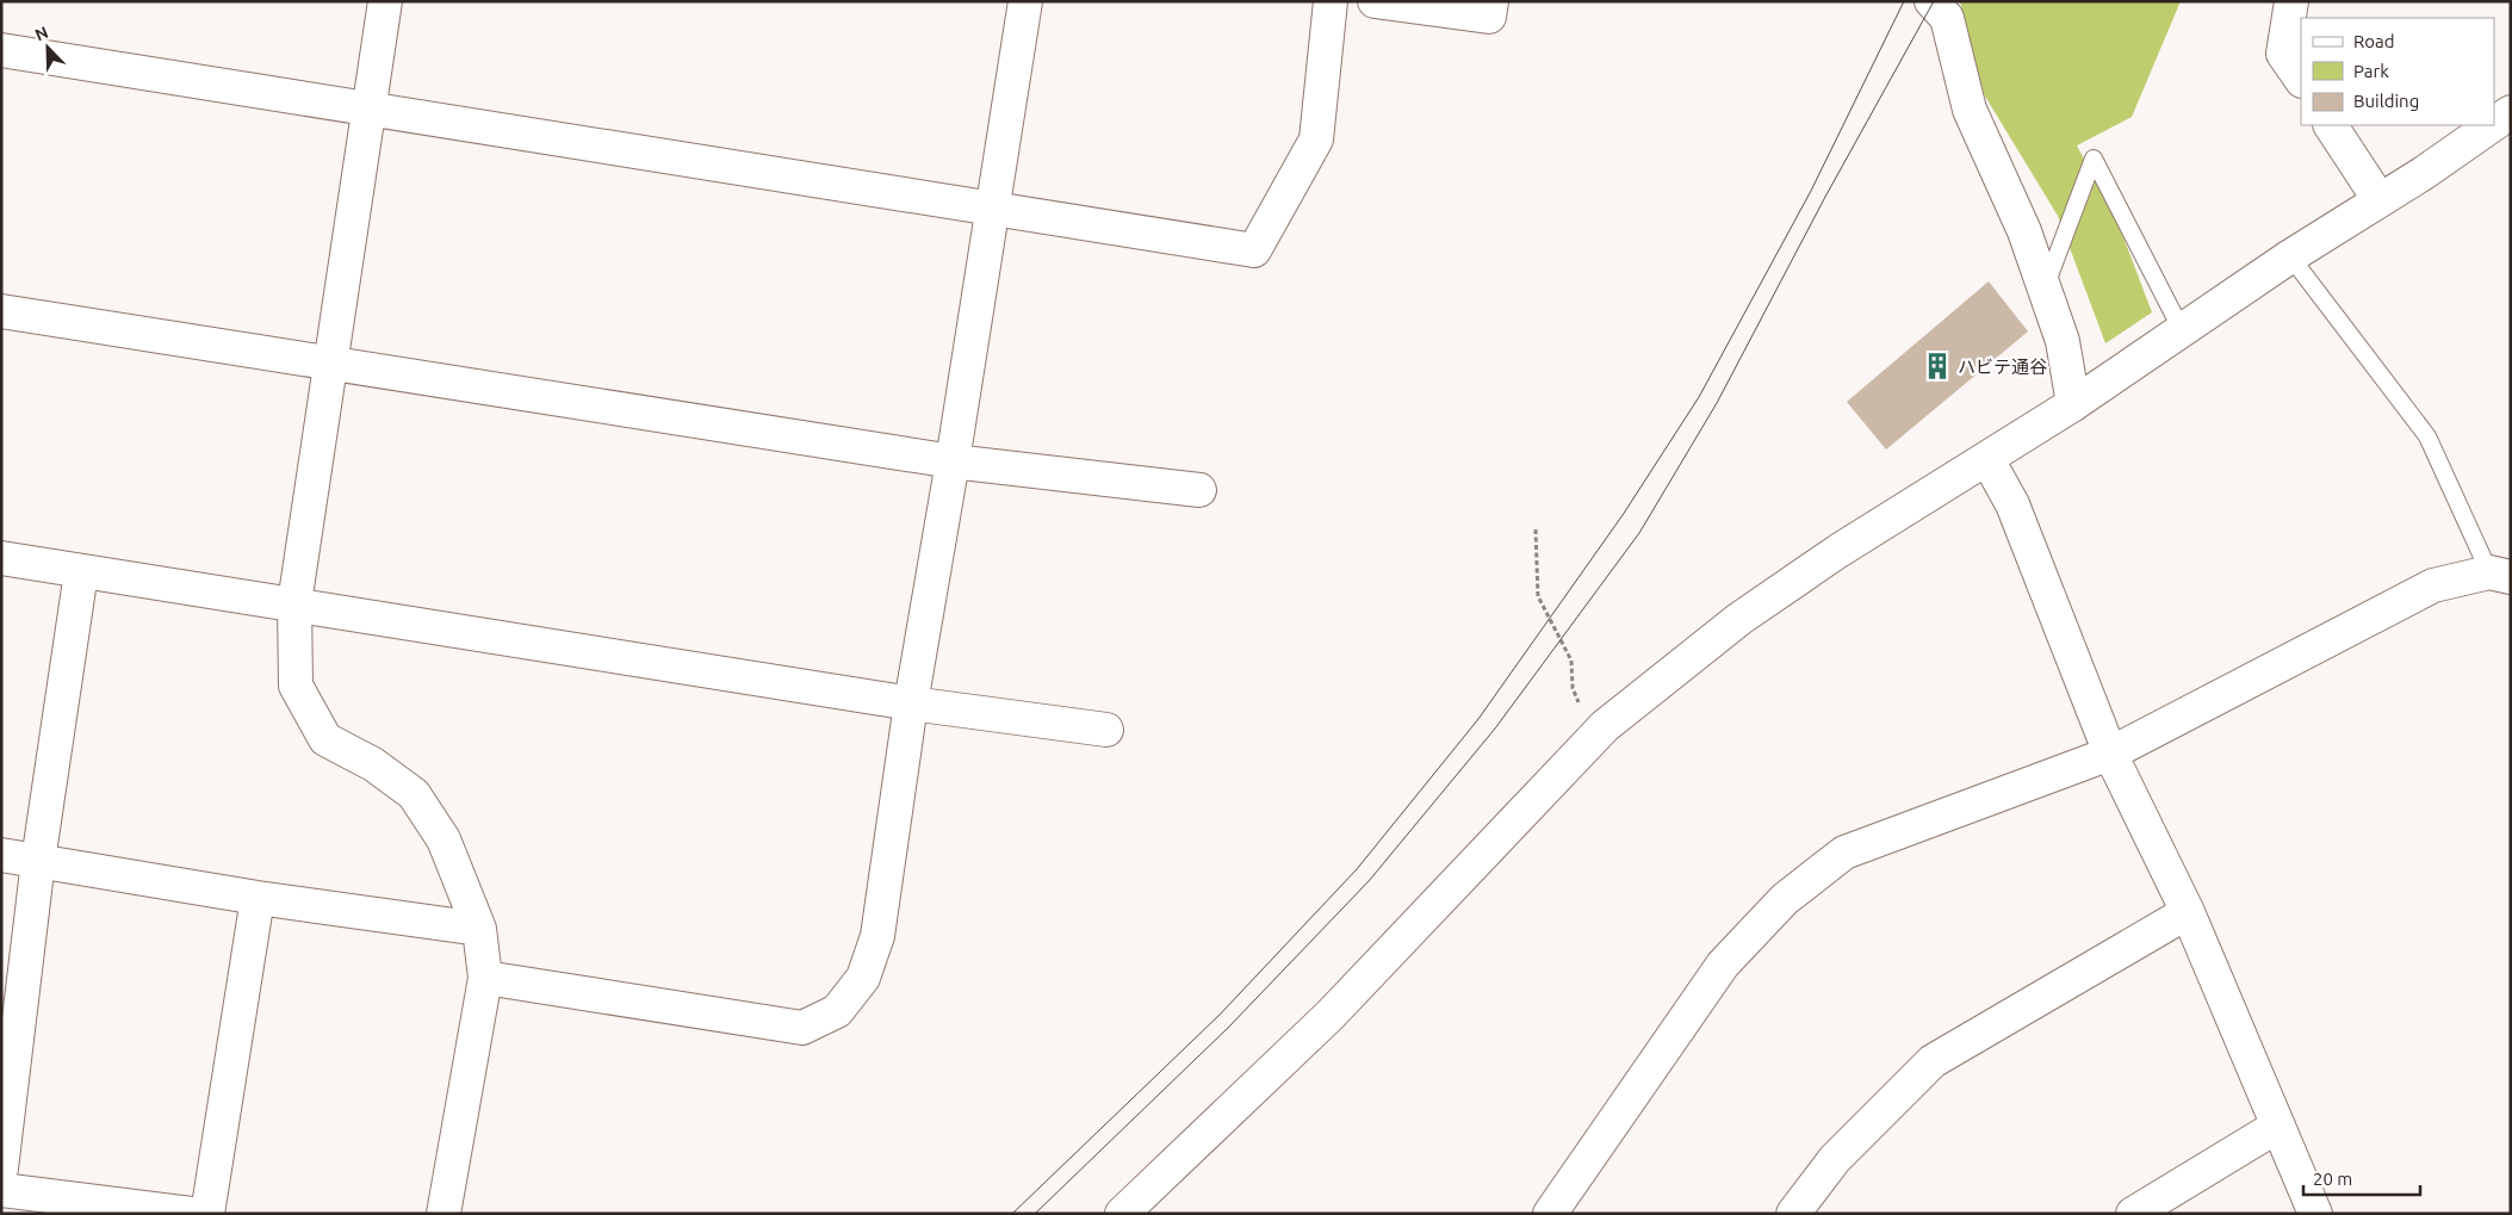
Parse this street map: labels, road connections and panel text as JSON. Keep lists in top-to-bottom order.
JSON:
{
  "places": {
    "building": ["ハビテ通谷"]
  },
  "legend": ["Road", "Park", "Building"],
  "scale_bar": "20 m",
  "north": "top left"
}
